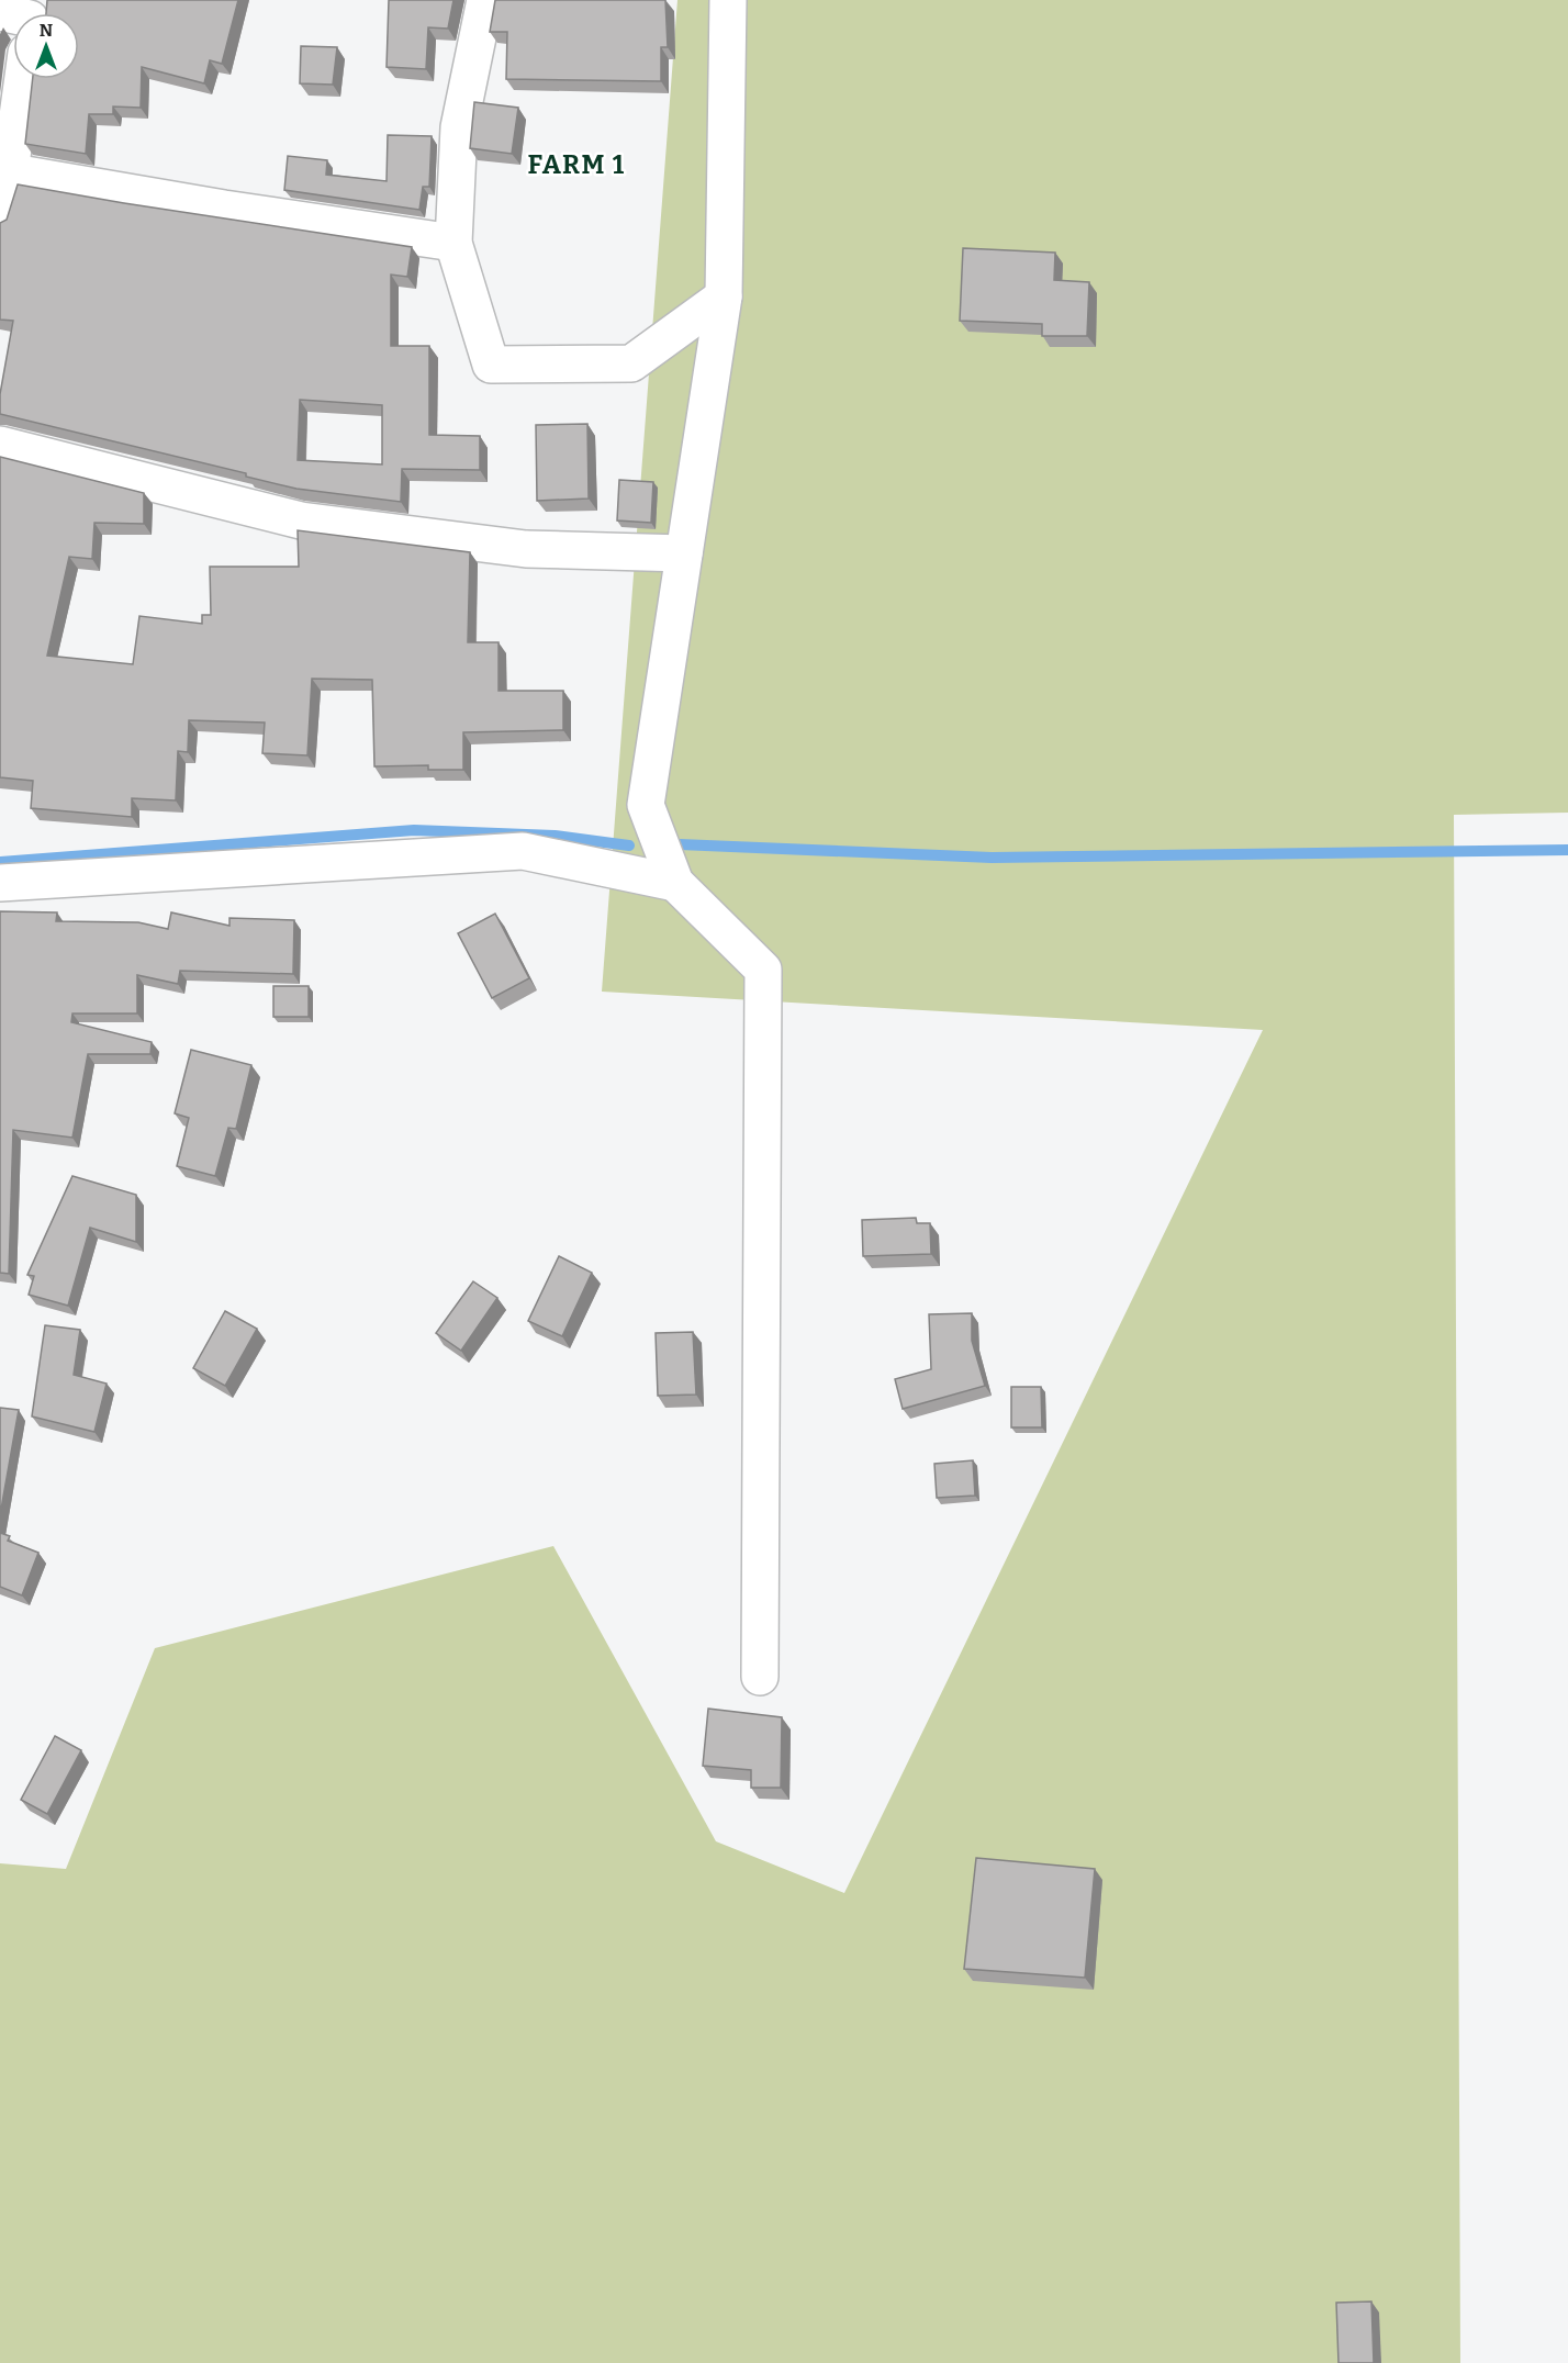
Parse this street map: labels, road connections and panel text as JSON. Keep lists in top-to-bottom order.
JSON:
{
  "districts": ["FARM 1"],
  "north": "top"
}
